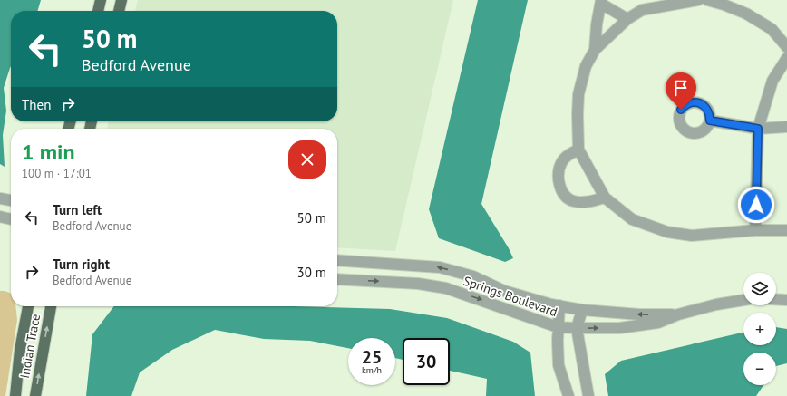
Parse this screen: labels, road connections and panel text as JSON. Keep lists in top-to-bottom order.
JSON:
{
  "streets": {
    "main road": ["Indian Trace"],
    "street": ["Springs Boulevard"]
  },
  "page": {
    "turn": ["50 m", "Bedford Avenue"],
    "then": "Then",
    "heading": ["1 min", "100 m · 17:01"],
    "list": [
      {
        "name": "Turn left",
        "note": "Bedford Avenue",
        "value": "50 m"
      },
      {
        "name": "Turn right",
        "note": "Bedford Avenue",
        "value": "30 m"
      }
    ],
    "map_buttons": ["+", "−"],
    "speed": "25 km/h",
    "limit": "30"
  }
}
